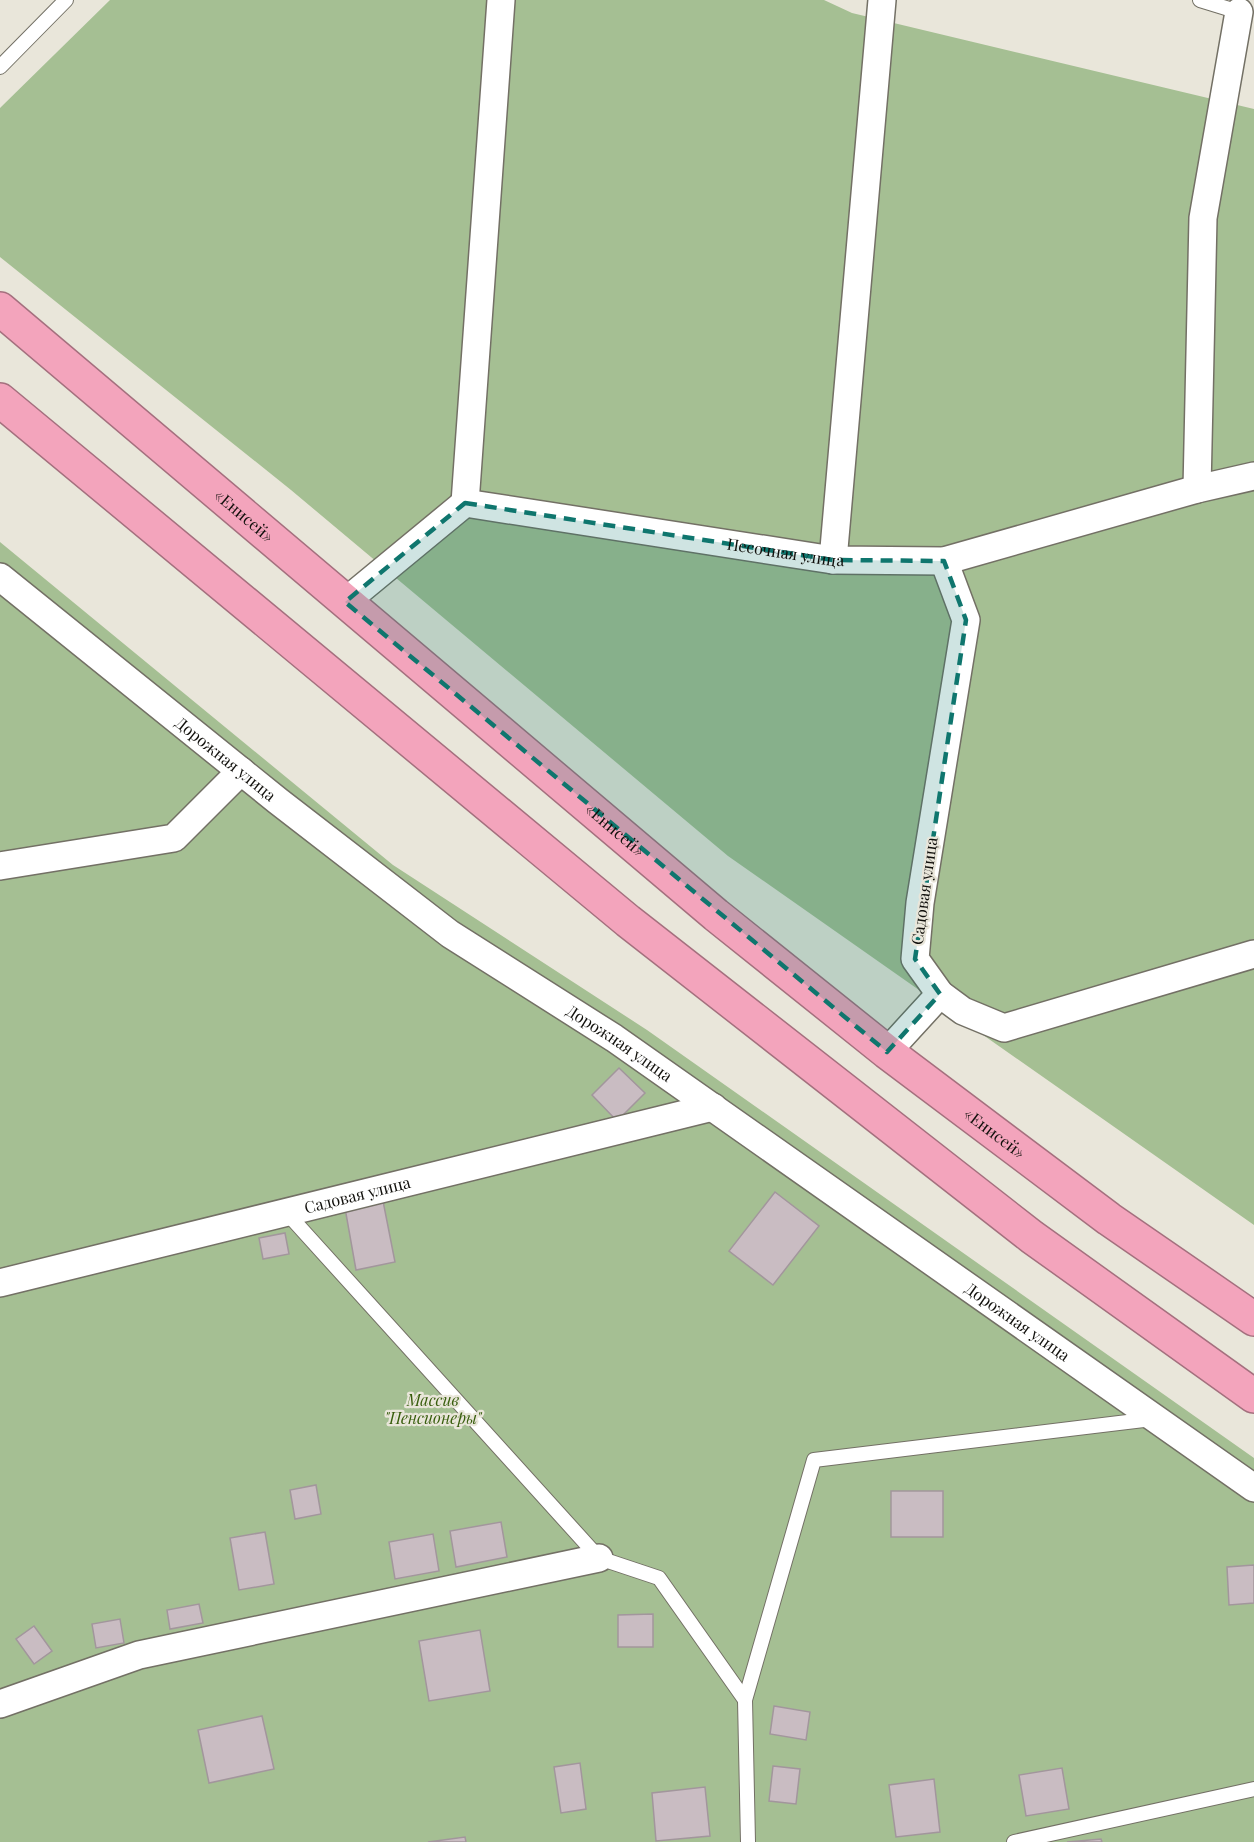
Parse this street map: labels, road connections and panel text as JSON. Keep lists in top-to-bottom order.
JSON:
{
  "streets": {
    "highway": ["«Енисей»"],
    "street": ["Песочная улица", "Дорожная улица", "Садовая улица"]
  },
  "crossings": [
    ["Песочная улица", "Садовая улица"],
    ["Дорожная улица", "Садовая улица"]
  ],
  "parks": ["Массив \"Пенсионеры\""]
}
